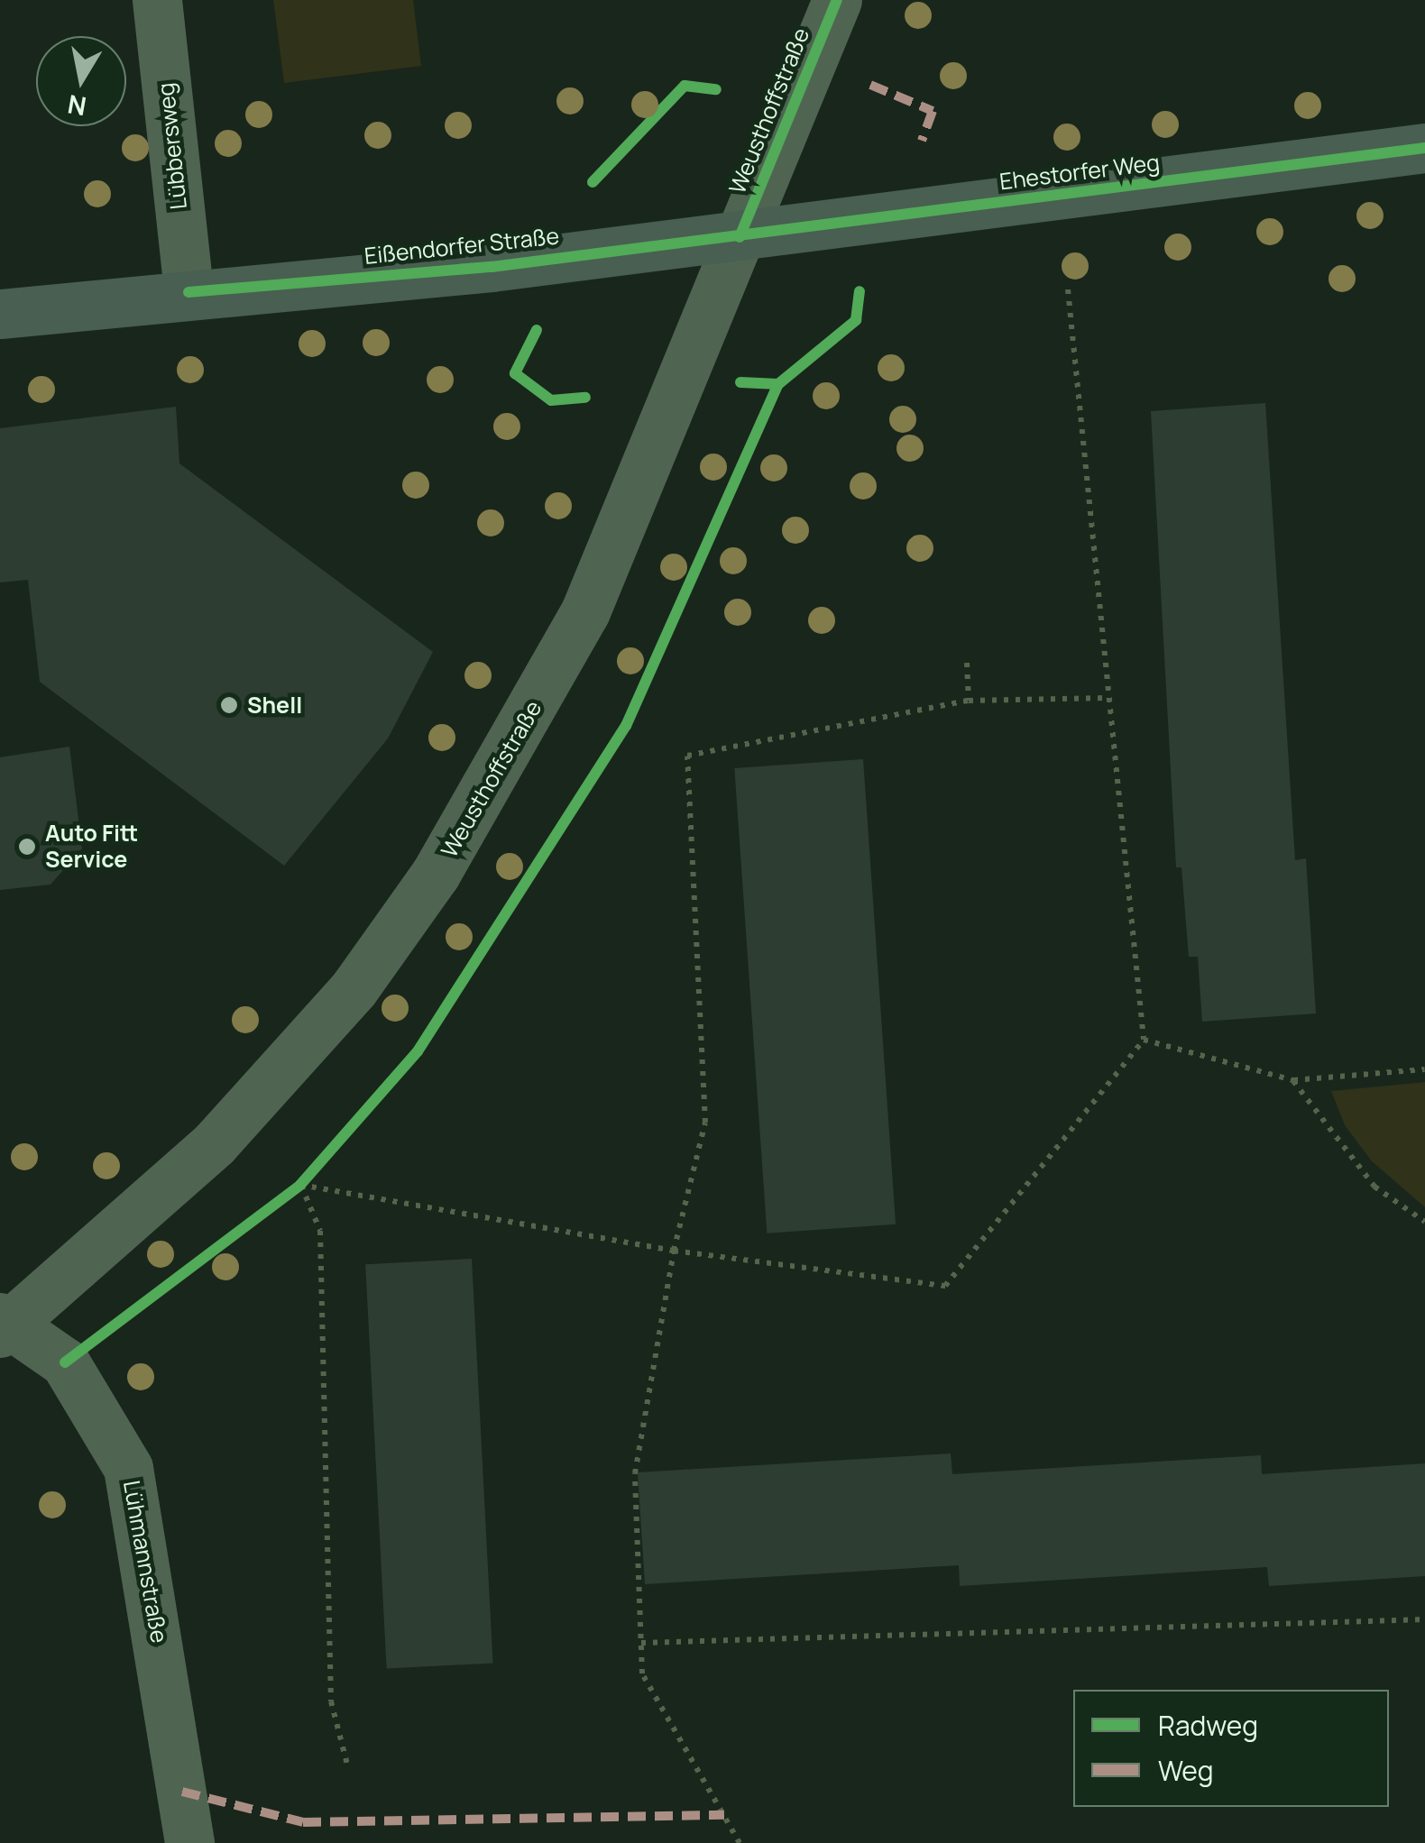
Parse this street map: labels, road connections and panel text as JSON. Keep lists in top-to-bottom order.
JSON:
{
  "streets": {
    "main road": ["Ehestorfer Weg", "Eißendorfer Straße"],
    "street": ["Weusthoffstraße", "Lübbersweg", "Lühmannstraße"]
  },
  "crossings": [
    ["Weusthoffstraße", "Ehestorfer Weg"],
    ["Weusthoffstraße", "Eißendorfer Straße"],
    ["Weusthoffstraße", "Lühmannstraße"],
    ["Lübbersweg", "Eißendorfer Straße"],
    ["Ehestorfer Weg", "Eißendorfer Straße"]
  ],
  "places": ["Shell", "Auto Fitt Service"],
  "legend": ["Radweg", "Weg"],
  "north": "bottom"
}
